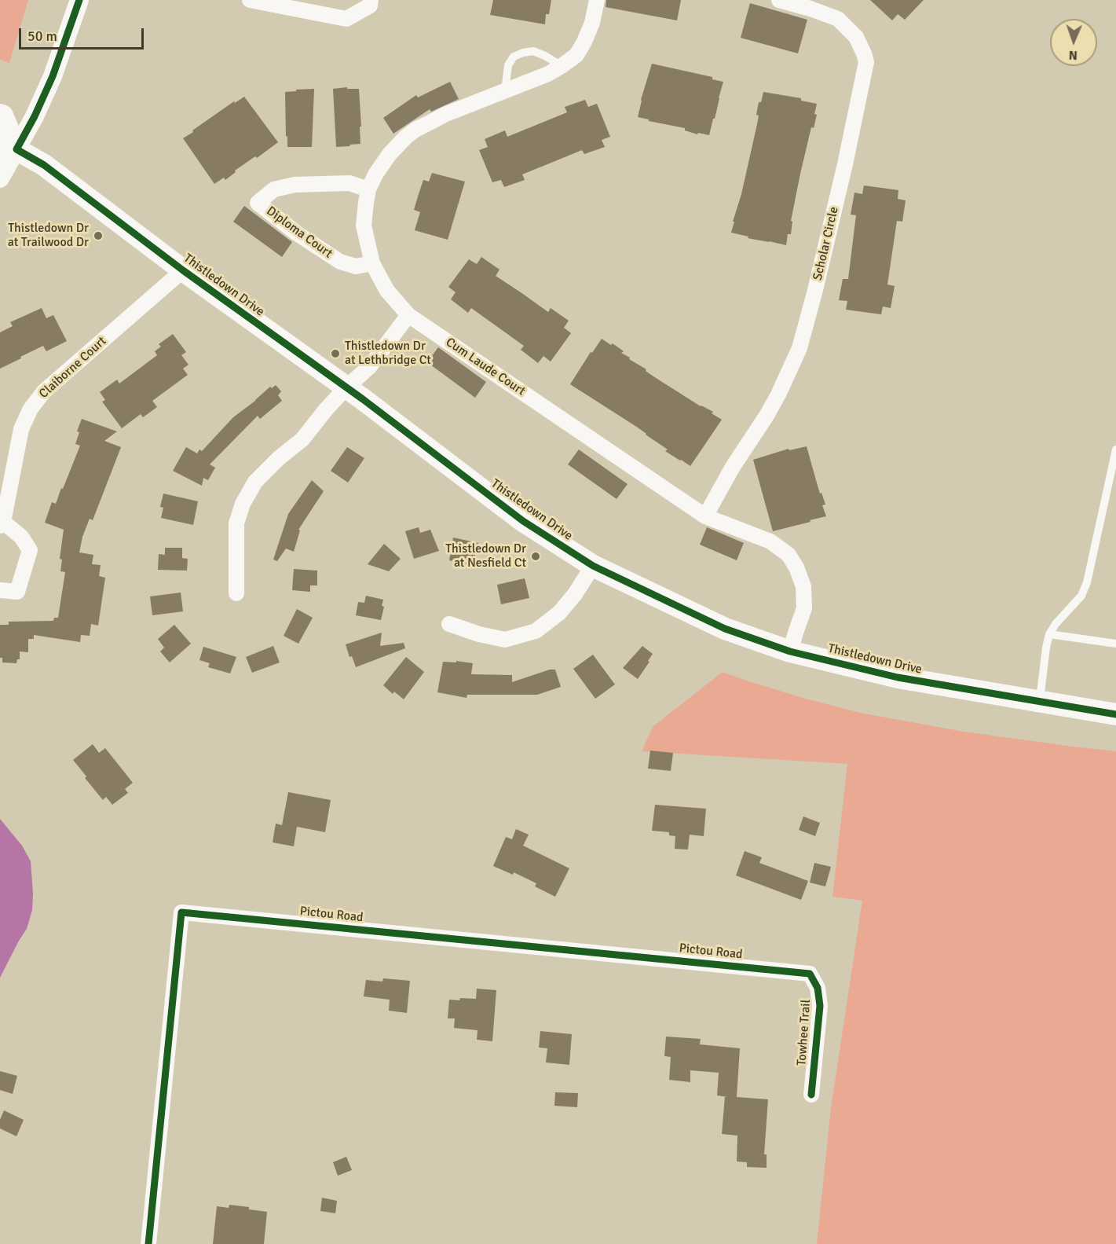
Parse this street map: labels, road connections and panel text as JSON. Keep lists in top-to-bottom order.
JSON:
{
  "streets": {
    "main road": ["Thistledown Drive"],
    "street": [
      "Diploma Court",
      "Scholar Circle",
      "Cum Laude Court",
      "Claiborne Court",
      "Pictou Road",
      "Towhee Trail"
    ]
  },
  "crossings": [
    ["Diploma Court", "Cum Laude Court"],
    ["Scholar Circle", "Cum Laude Court"],
    ["Thistledown Drive", "Cum Laude Court"],
    ["Thistledown Drive", "Claiborne Court"],
    ["Pictou Road", "Towhee Trail"]
  ],
  "places": ["Thistledown Dr at Trailwood Dr", "Thistledown Dr at Lethbridge Ct", "Thistledown Dr at Nesfield Ct"],
  "scale_bar": "50 m",
  "north": "bottom"
}
